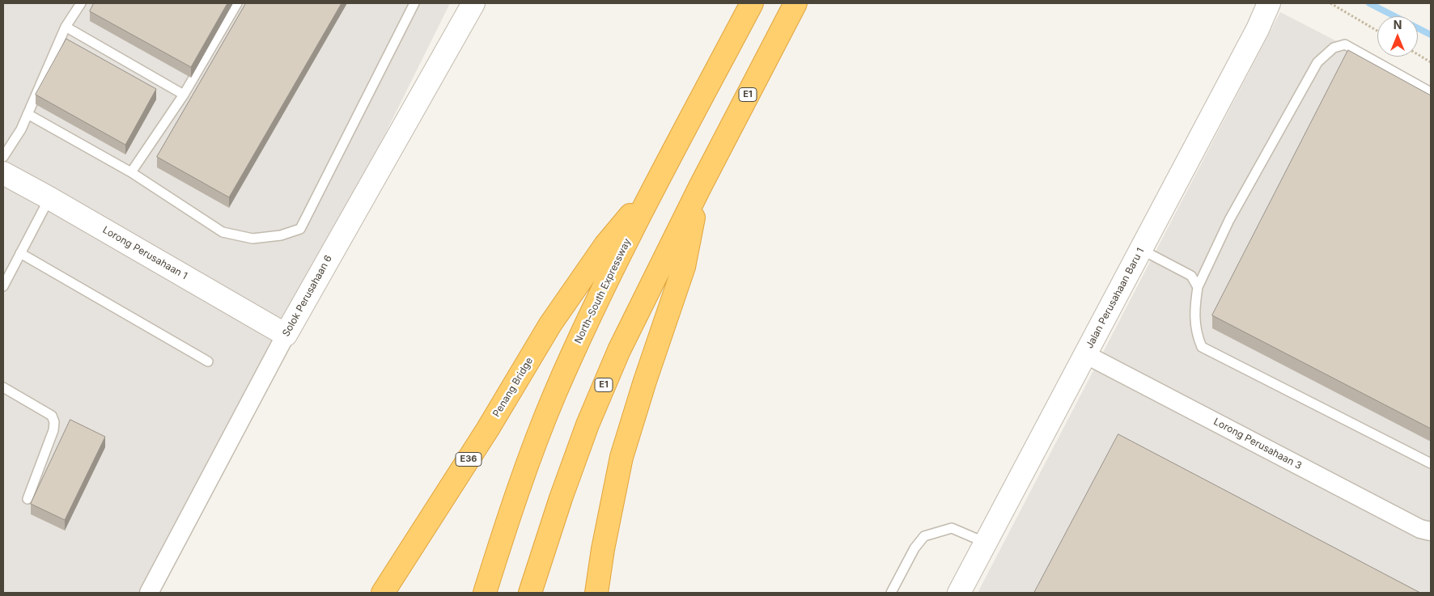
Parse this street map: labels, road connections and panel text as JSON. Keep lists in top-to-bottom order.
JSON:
{
  "streets": {
    "highway": [
      "E1",
      "North–South Expressway",
      "Penang Bridge",
      "E36"
    ],
    "street": [
      "Lorong Perusahaan 1",
      "Solok Perusahaan 6",
      "Jalan Perusahaan Baru 1",
      "Lorong Perusahaan 3"
    ]
  },
  "crossings": [
    ["Lorong Perusahaan 1", "Solok Perusahaan 6"],
    ["North–South Expressway", "Penang Bridge"],
    ["Jalan Perusahaan Baru 1", "Lorong Perusahaan 3"]
  ],
  "north": "top"
}
